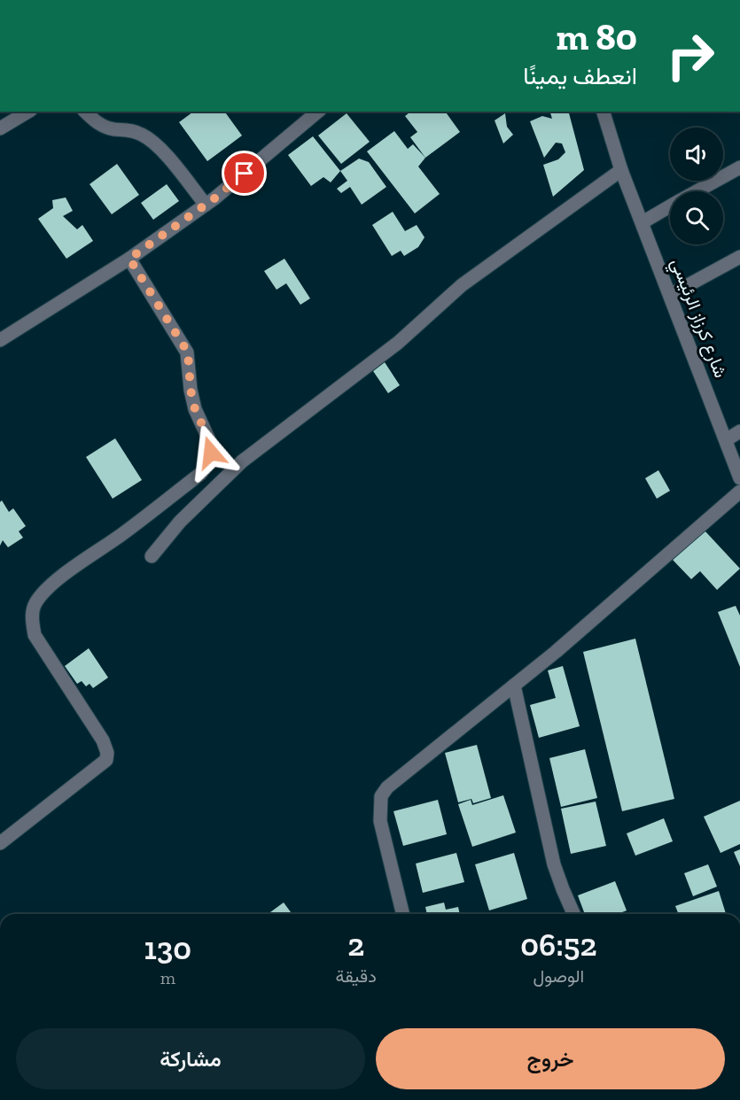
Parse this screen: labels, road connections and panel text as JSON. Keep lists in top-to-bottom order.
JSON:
{
  "streets": {
    "street": ["شارع كرزاز الرئيسي"]
  },
  "page": {
    "turn": ["80 m", "انعطف يمينًا"],
    "eta": [
      "06:52",
      "الوصول",
      "2",
      "دقيقة",
      "130",
      "m"
    ],
    "buttons": ["خروج", "مشاركة"]
  }
}
